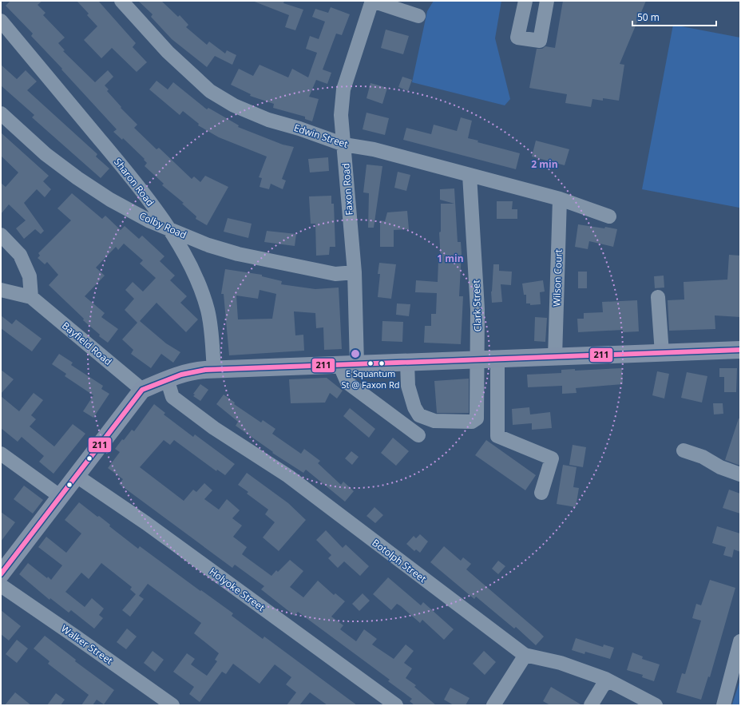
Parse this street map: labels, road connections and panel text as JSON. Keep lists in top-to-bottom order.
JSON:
{
  "streets": {
    "street": [
      "Edwin Street",
      "Sharon Road",
      "Faxon Road",
      "Colby Road",
      "Wilson Court",
      "Clark Street",
      "Bayfield Road",
      "Botolph Street",
      "Holyoke Street",
      "Walker Street"
    ]
  },
  "crossings": [
    ["Edwin Street", "Faxon Road"],
    ["Edwin Street", "Wilson Court"],
    ["Edwin Street", "Clark Street"],
    ["Sharon Road", "Colby Road"],
    ["Faxon Road", "Colby Road"]
  ],
  "places": ["E Squantum St @ Faxon Rd"],
  "lines": ["transit line 211"],
  "scale_bar": "50 m",
  "rings": ["2 min", "1 min"]
}
